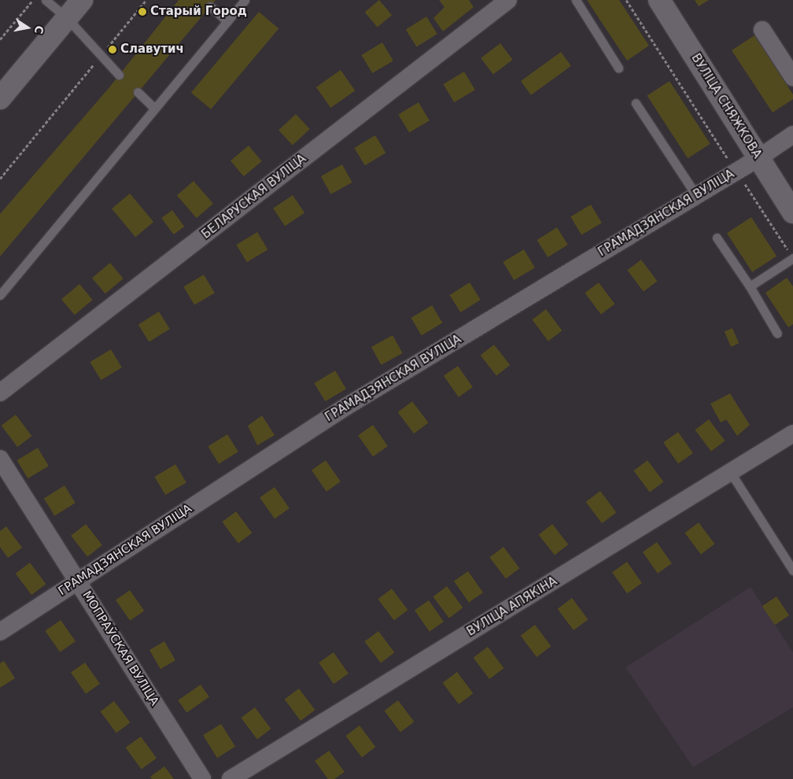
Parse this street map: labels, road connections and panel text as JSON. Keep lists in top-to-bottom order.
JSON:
{
  "streets": {
    "street": [
      "ВУЛІЦА СНЯЖКОВА",
      "БЕЛАРУСКАЯ ВУЛІЦА",
      "ГРАМАДЗЯНСКАЯ ВУЛІЦА",
      "ВУЛІЦА АПЯКІНА",
      "МОПРАЎСКАЯ ВУЛІЦА"
    ]
  },
  "crossings": [
    ["ВУЛІЦА СНЯЖКОВА", "ГРАМАДЗЯНСКАЯ ВУЛІЦА"],
    ["ГРАМАДЗЯНСКАЯ ВУЛІЦА", "МОПРАЎСКАЯ ВУЛІЦА"]
  ],
  "places": ["Старый Город", "Славутич"],
  "north": "right"
}
